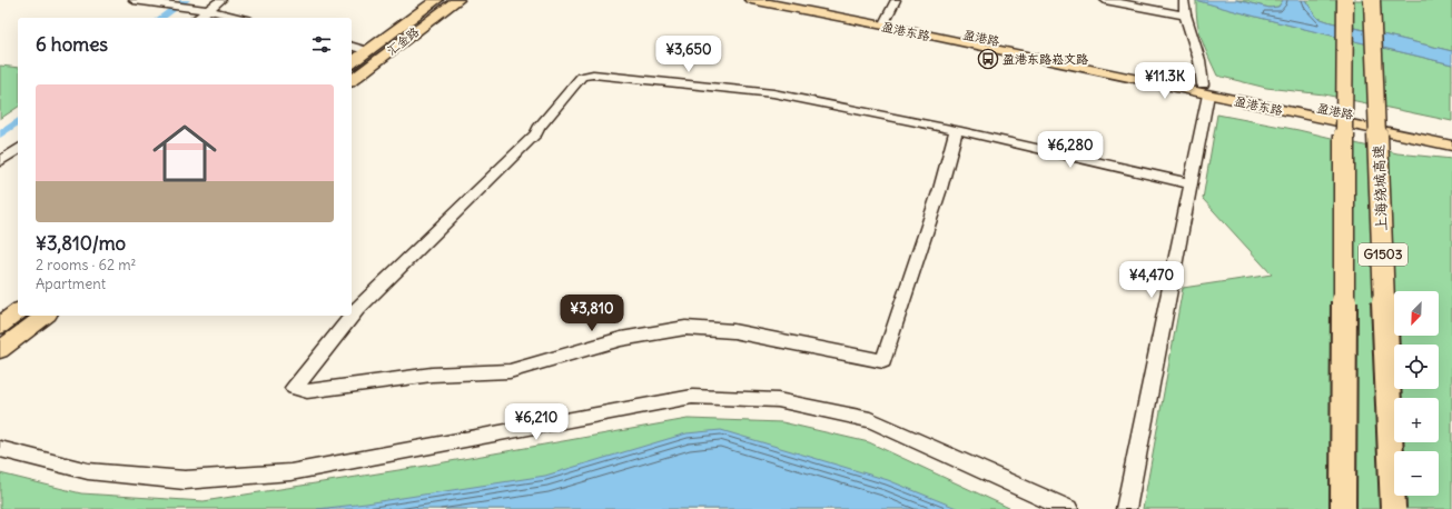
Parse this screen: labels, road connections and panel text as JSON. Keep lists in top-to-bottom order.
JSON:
{
  "streets": {
    "highway": ["上海绕城高速", "G1503"],
    "main road": ["盈港东路", "盈港路", "汇金路"]
  },
  "crossings": [
    ["盈港东路", "盈港路"]
  ],
  "places": {
    "bus stop": ["盈港东路崧文路"]
  },
  "north": "bottom left",
  "page": {
    "heading": "6 homes",
    "price": [
      "¥3,650",
      "¥11.3K",
      "¥6,280",
      "¥4,470",
      "¥3,810",
      "¥6,210"
    ],
    "list": [
      {
        "name": "¥3,810/mo",
        "note": "2 rooms · 62 m² · Apartment"
      }
    ],
    "map_buttons": ["+", "−"]
  }
}
